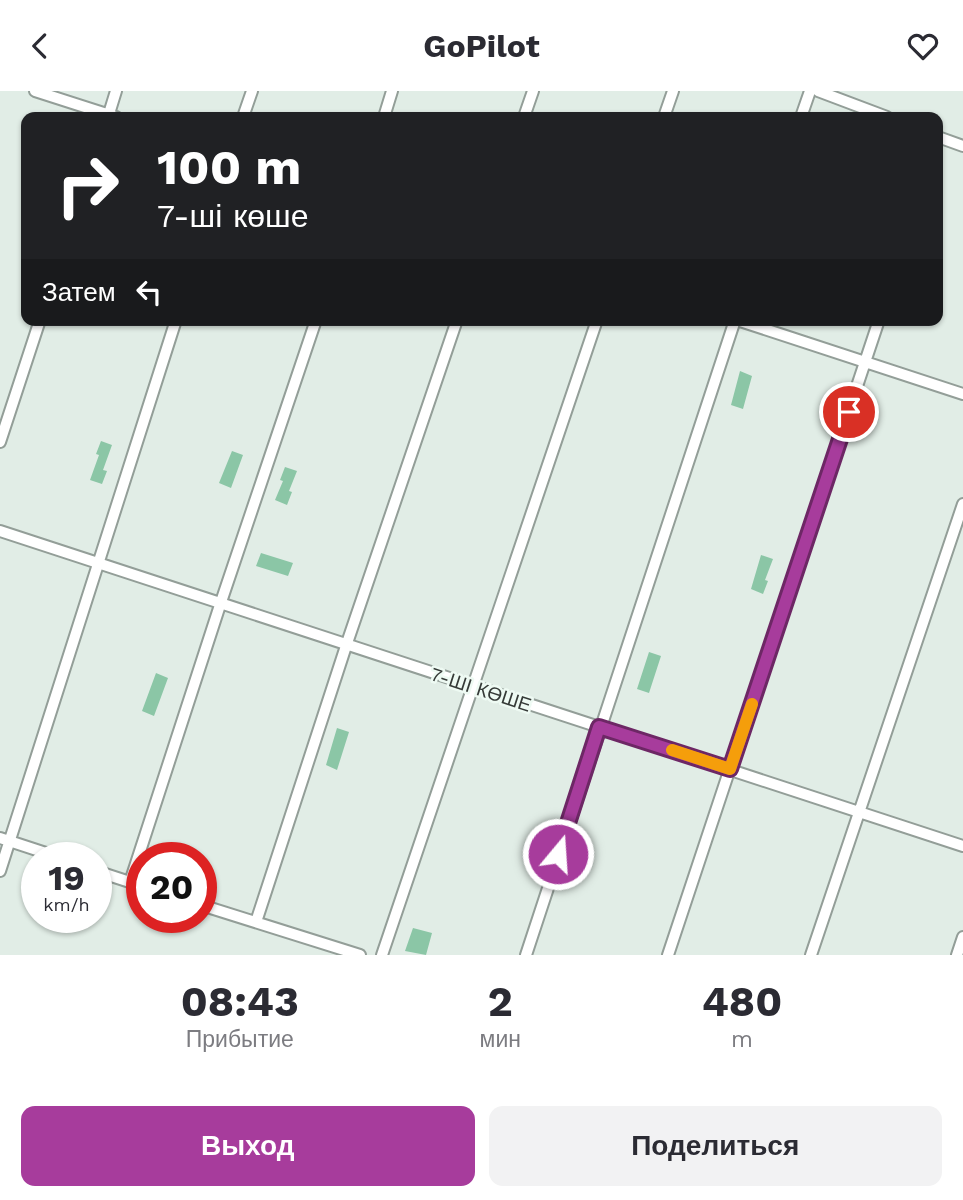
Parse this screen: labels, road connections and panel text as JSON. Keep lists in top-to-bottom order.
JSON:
{
  "streets": {
    "lane": ["7-ШІ КӨШЕ"]
  },
  "page": {
    "header": "GoPilot",
    "turn": ["100 m", "7-ші көше"],
    "then": "Затем",
    "speed": "19 km/h",
    "limit": "20",
    "eta": [
      "08:43",
      "Прибытие",
      "2",
      "мин",
      "480",
      "m"
    ],
    "buttons": ["Выход", "Поделиться"]
  }
}
